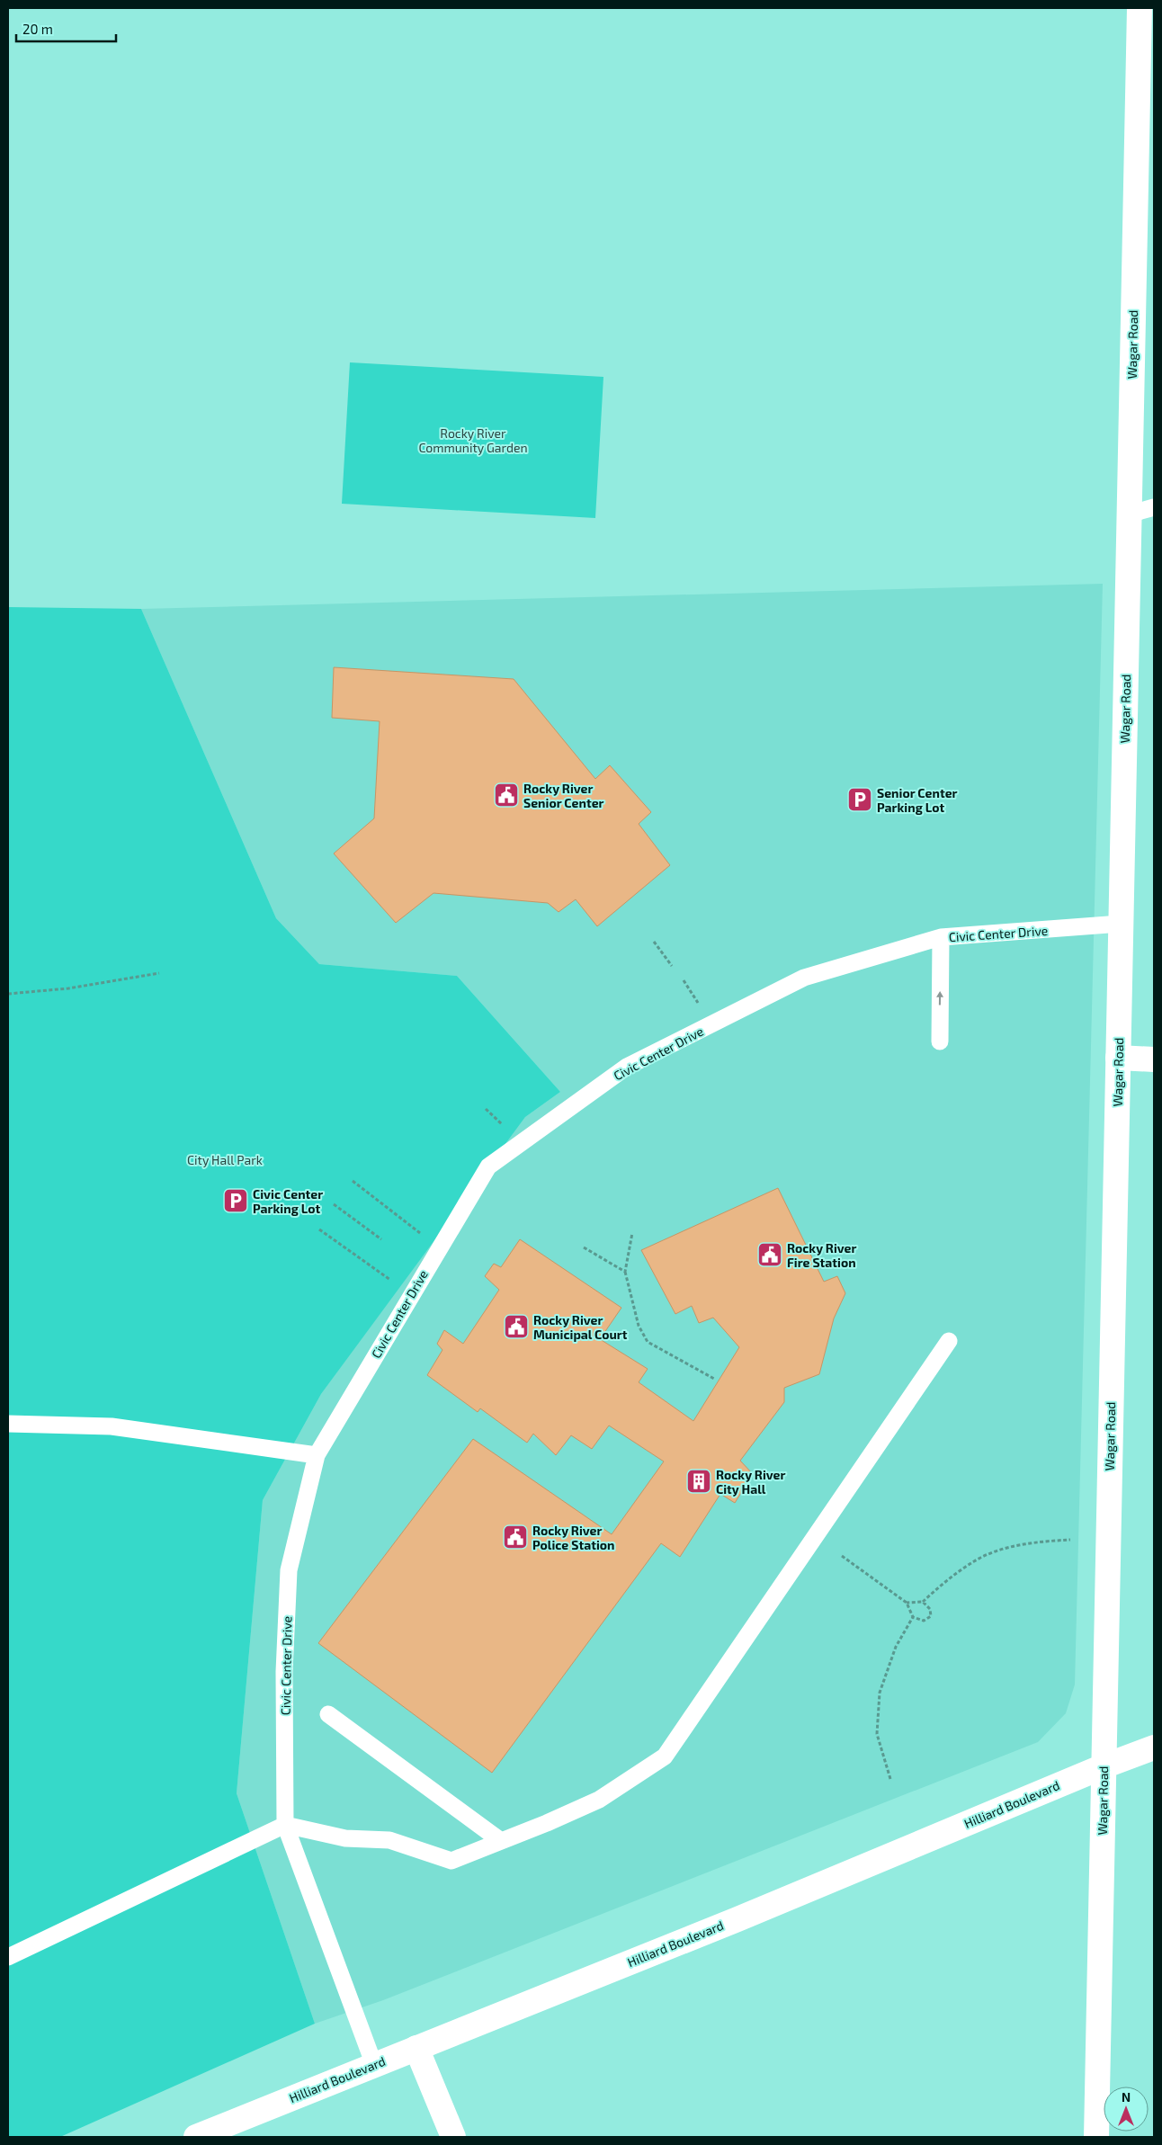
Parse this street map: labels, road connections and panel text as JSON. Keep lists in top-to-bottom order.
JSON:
{
  "streets": {
    "main road": ["Wagar Road", "Hilliard Boulevard"],
    "lane": ["Civic Center Drive"]
  },
  "crossings": [
    ["Wagar Road", "Civic Center Drive"],
    ["Wagar Road", "Hilliard Boulevard"],
    ["Civic Center Drive", "Hilliard Boulevard"]
  ],
  "parks": ["Rocky River Community Garden", "City Hall Park"],
  "places": {
    "public building": [
      "Rocky River Senior Center",
      "Rocky River Fire Station",
      "Rocky River Municipal Court",
      "Rocky River Police Station"
    ],
    "parking": ["Senior Center Parking Lot", "Civic Center Parking Lot"],
    "building": ["Rocky River City Hall"]
  },
  "scale_bar": "20 m",
  "north": "top"
}
